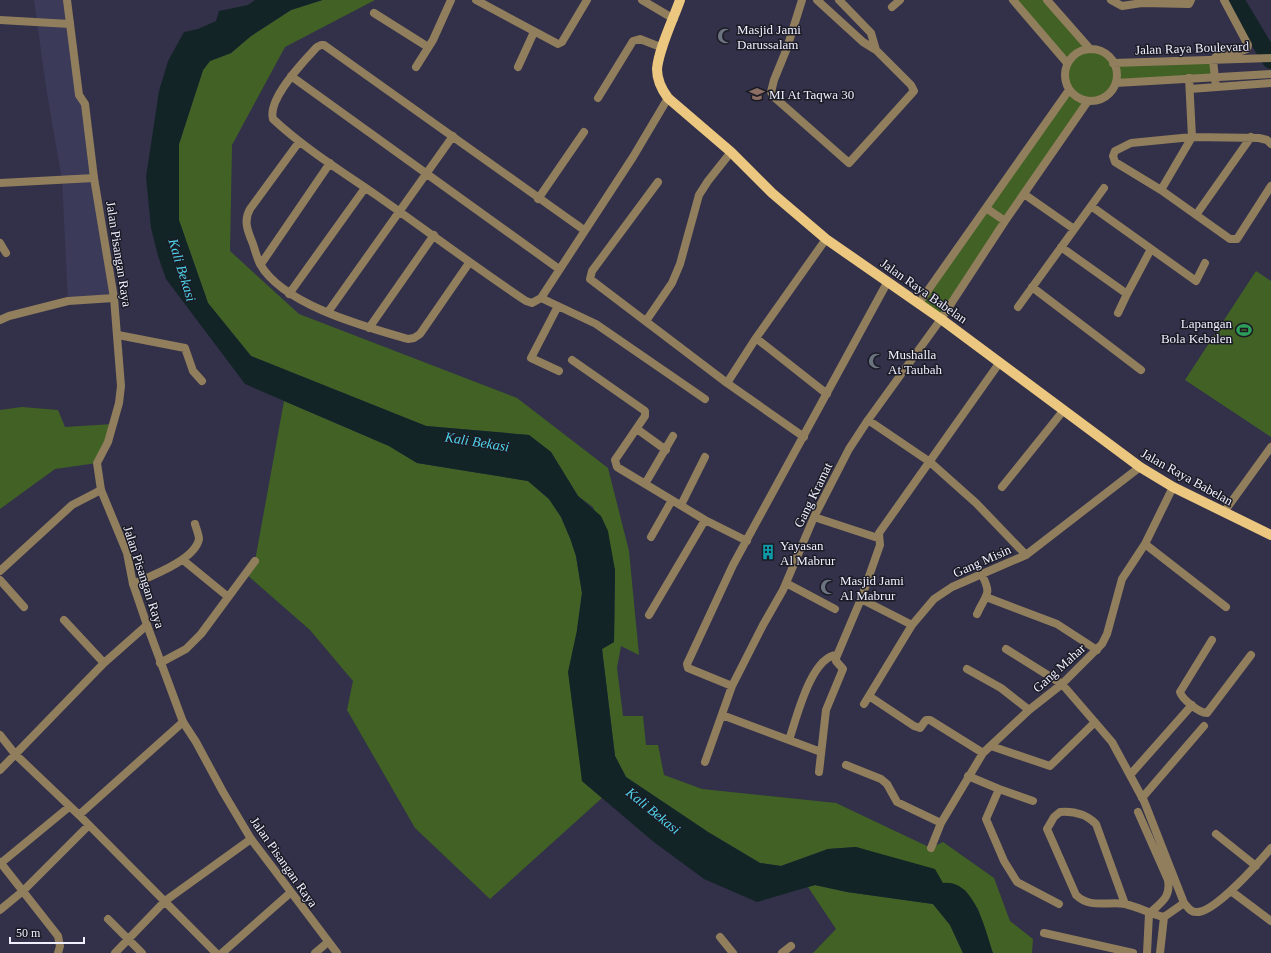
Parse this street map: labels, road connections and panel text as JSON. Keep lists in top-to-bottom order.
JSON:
{
  "streets": {
    "main road": ["Jalan Raya Babelan"],
    "street": [
      "Jalan Raya Boulevard",
      "Jalan Pisangan Raya",
      "Gang Kramat",
      "Gang Misin",
      "Gang Mahar"
    ]
  },
  "crossings": [
    ["Jalan Raya Boulevard", "Gang Kramat"],
    ["Jalan Raya Babelan", "Gang Kramat"],
    ["Jalan Raya Babelan", "Gang Misin"],
    ["Jalan Raya Babelan", "Gang Mahar"]
  ],
  "water": ["Kali Bekasi"],
  "places": {
    "mosque": ["Masjid Jami Darussalam", "Mushalla At Taubah", "Masjid Jami Al Mabrur"],
    "school or university": ["MI At Taqwa 30"],
    "sports": ["Lapangan Bola Kebalen"],
    "building": ["Yayasan Al Mabrur"]
  },
  "scale_bar": "50 m"
}
